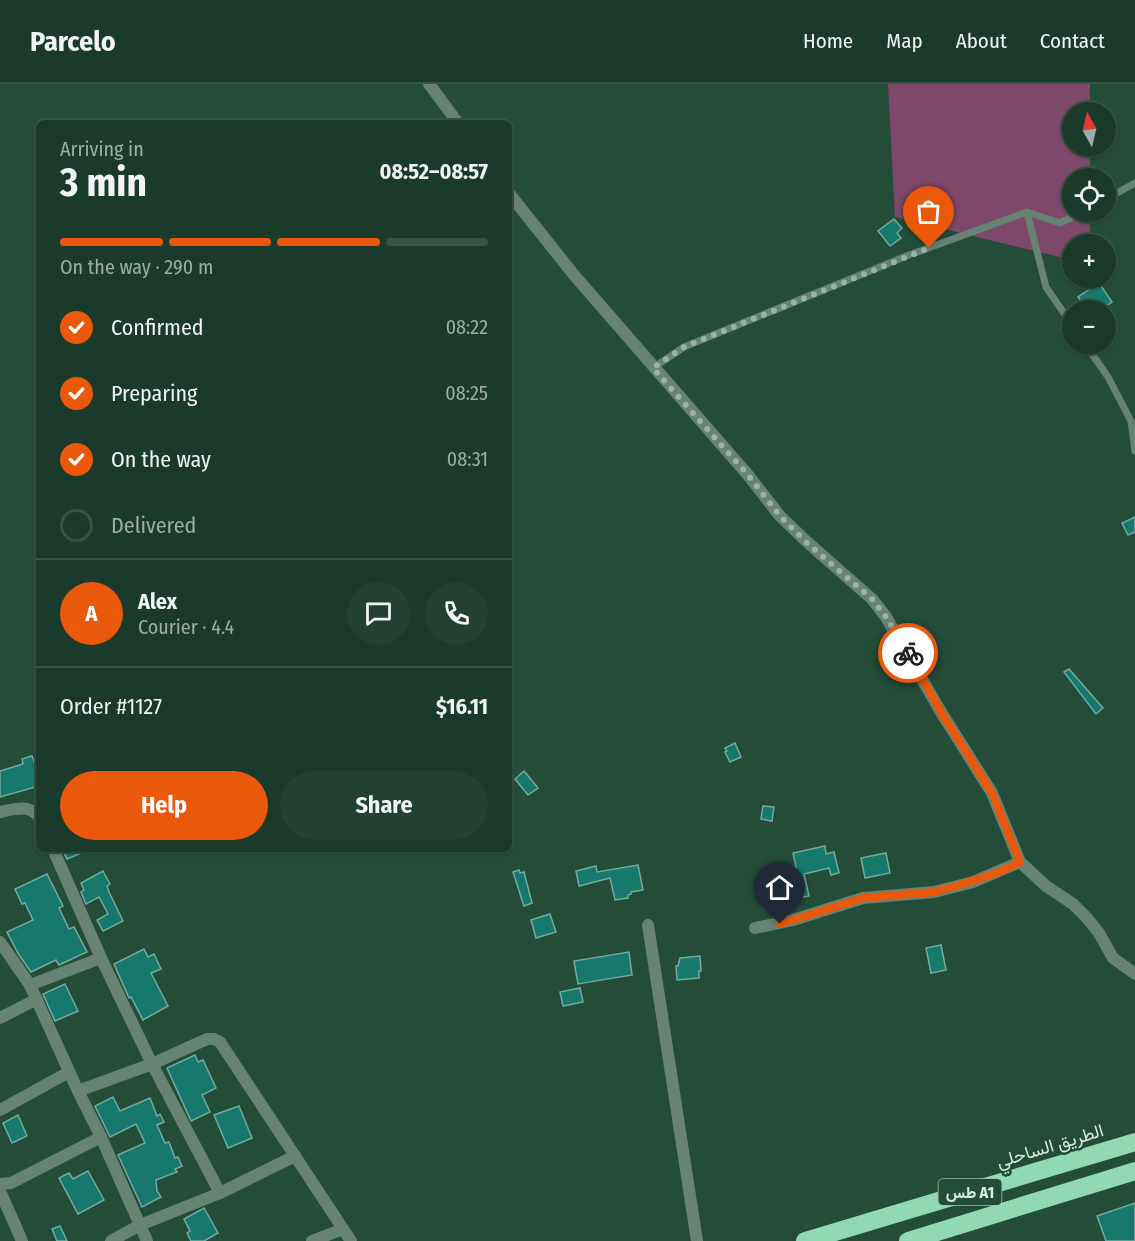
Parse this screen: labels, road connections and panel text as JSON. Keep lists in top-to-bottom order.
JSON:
{
  "streets": {
    "highway": ["الطريق الساحلي", "طس A1"]
  },
  "north": "top",
  "page": {
    "header": "Parcelo",
    "nav": [
      "Home",
      "Map",
      "About",
      "Contact"
    ],
    "map_buttons": ["+", "−"],
    "heading": ["3 min", "Arriving in", "08:52–08:57"],
    "panel": [
      "Alex",
      "Courier · 4.4",
      "Order #1127",
      "$16.11"
    ],
    "bar": "On the way · 290 m",
    "list": [
      ["Confirmed", "08:22"],
      ["Preparing", "08:25"],
      ["On the way", "08:31"],
      "Delivered"
    ],
    "round": "A",
    "buttons": ["Help", "Share"]
  }
}
